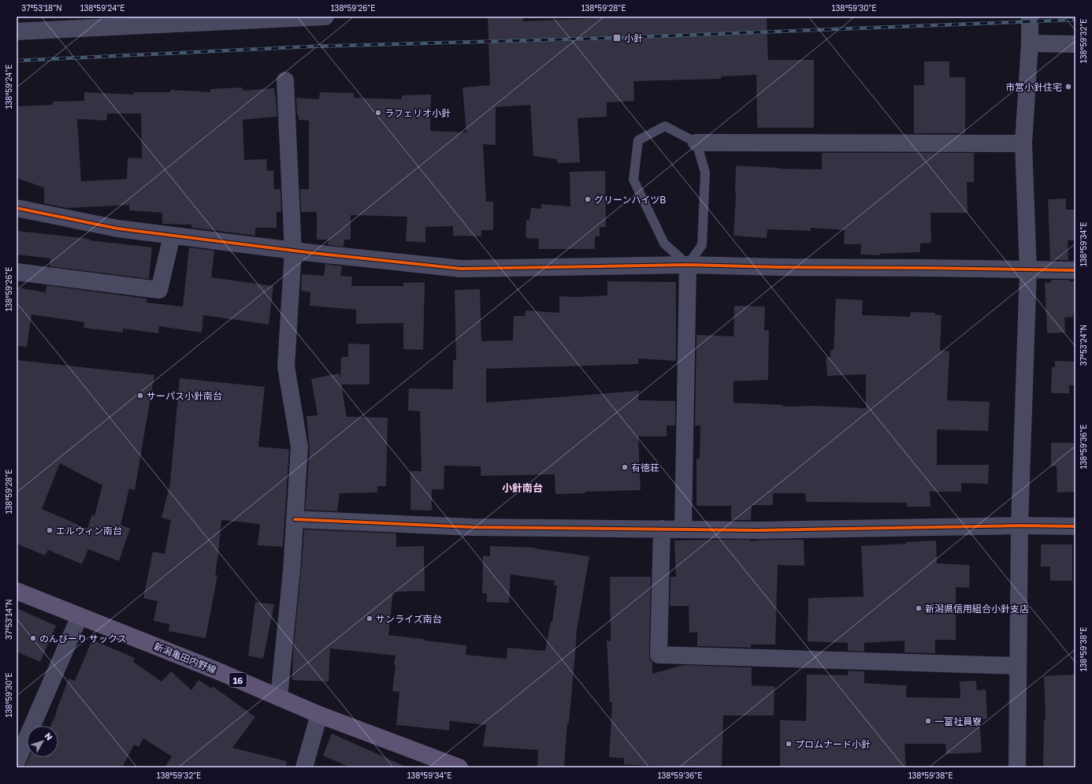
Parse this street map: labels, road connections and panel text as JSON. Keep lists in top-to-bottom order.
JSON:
{
  "streets": {
    "main road": ["新潟亀田内野線", "16"]
  },
  "districts": ["小針南台"],
  "places": {
    "transit": ["小針"],
    "other": [
      "市営小針住宅",
      "ラフェリオ小針",
      "グリーンハイツB",
      "サーパス小針南台",
      "有徳荘",
      "エルウィン南台",
      "新潟県信用組合小針支店",
      "サンライズ南台",
      "のんびーり サックス",
      "一富社員寮",
      "プロムナード小針"
    ]
  },
  "north": "top right",
  "coordinates": [
    "37°53'18\"N",
    "138°59'24\"E",
    "138°59'26\"E",
    "138°59'28\"E",
    "138°59'30\"E",
    "138°59'32\"E",
    "138°59'34\"E",
    "37°53'24\"N",
    "138°59'36\"E",
    "37°53'14\"N",
    "138°59'38\"E"
  ]
}
